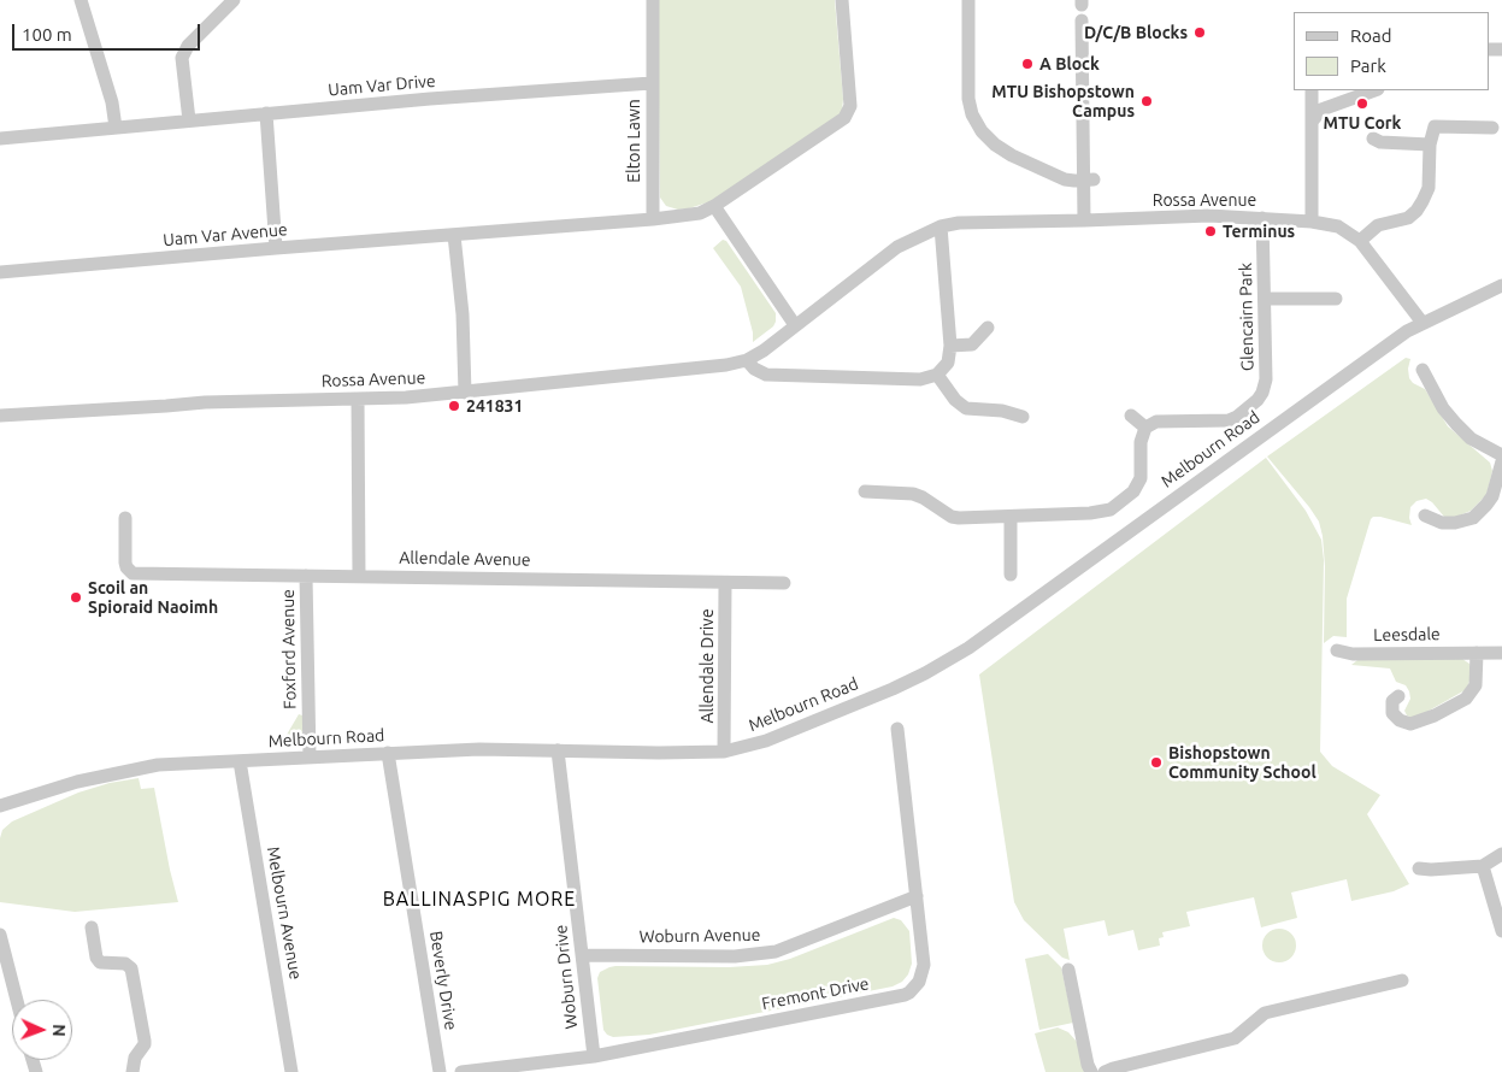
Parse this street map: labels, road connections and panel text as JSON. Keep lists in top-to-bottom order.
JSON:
{
  "streets": {
    "street": [
      "Uam Var Drive",
      "Elton Lawn",
      "Rossa Avenue",
      "Uam Var Avenue",
      "Glencairn Park",
      "Melbourn Road",
      "Allendale Avenue",
      "Leesdale",
      "Foxford Avenue",
      "Allendale Drive",
      "Melbourn Avenue",
      "Woburn Avenue",
      "Woburn Drive",
      "Beverly Drive",
      "Fremont Drive"
    ]
  },
  "crossings": [
    ["Uam Var Drive", "Elton Lawn"],
    ["Elton Lawn", "Uam Var Avenue"],
    ["Rossa Avenue", "Glencairn Park"],
    ["Rossa Avenue", "Melbourn Road"],
    ["Melbourn Road", "Foxford Avenue"],
    ["Melbourn Road", "Allendale Drive"],
    ["Melbourn Road", "Melbourn Avenue"],
    ["Melbourn Road", "Woburn Drive"],
    ["Melbourn Road", "Beverly Drive"],
    ["Allendale Avenue", "Foxford Avenue"],
    ["Allendale Avenue", "Allendale Drive"],
    ["Woburn Avenue", "Woburn Drive"],
    ["Woburn Avenue", "Fremont Drive"],
    ["Woburn Drive", "Fremont Drive"]
  ],
  "districts": ["BALLINASPIG MORE"],
  "places": [
    "D/C/B Blocks",
    "A Block",
    "MTU Bishopstown Campus",
    "MTU Cork",
    "Terminus",
    "241831",
    "Scoil an Spioraid Naoimh",
    "Bishopstown Community School"
  ],
  "legend": ["Road", "Park"],
  "scale_bar": "100 m",
  "north": "right"
}
